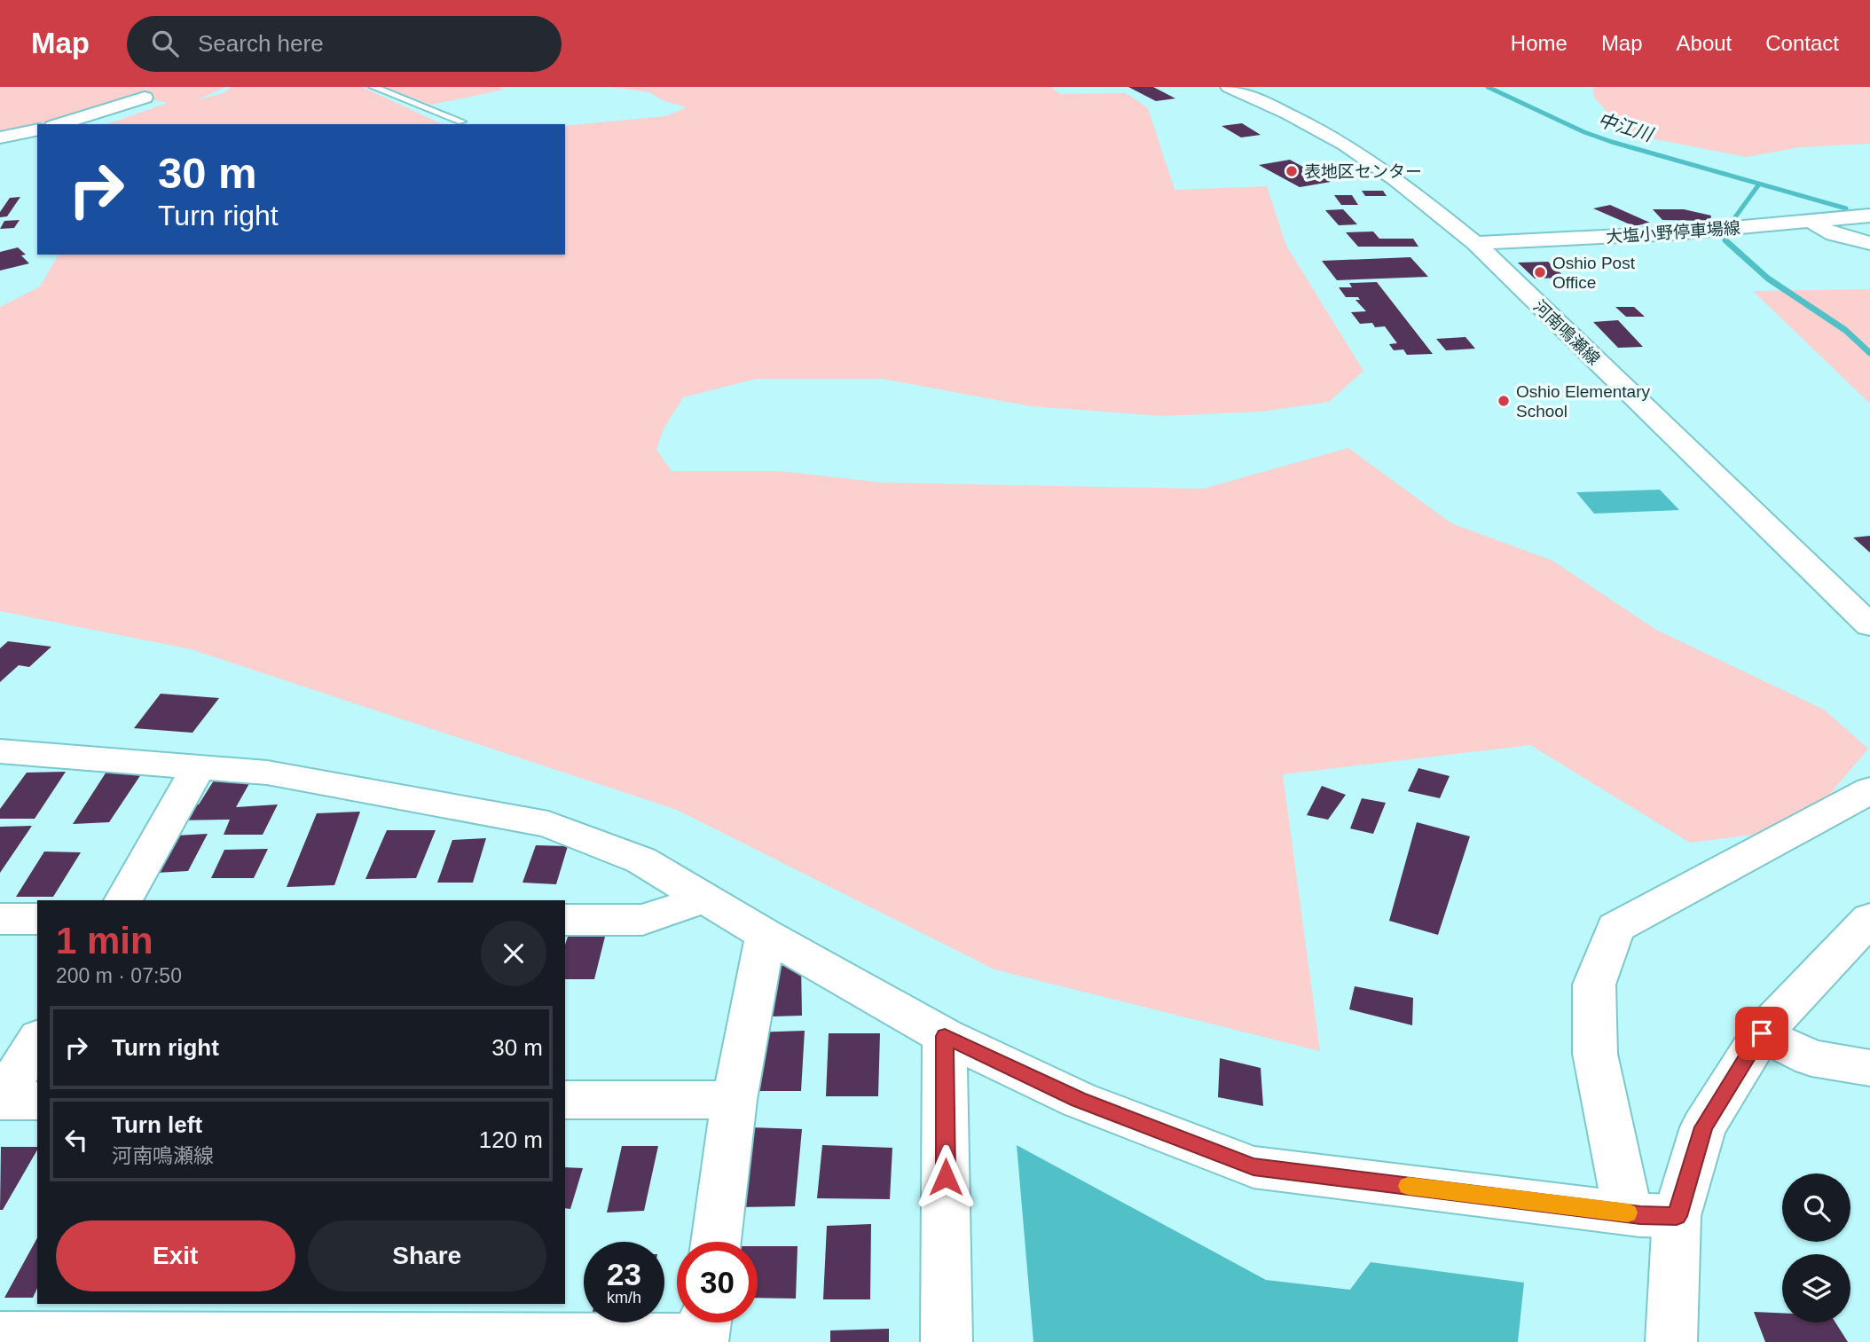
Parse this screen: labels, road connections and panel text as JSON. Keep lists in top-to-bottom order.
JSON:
{
  "streets": {
    "street": ["大塩小野停車場線", "河南鳴瀬線"]
  },
  "crossings": [
    ["大塩小野停車場線", "河南鳴瀬線"]
  ],
  "water": ["中江川"],
  "places": ["表地区センター", "Oshio Post Office", "Oshio Elementary School"],
  "page": {
    "header": "Map",
    "search": "Search here",
    "nav": [
      "Home",
      "Map",
      "About",
      "Contact"
    ],
    "turn": ["30 m", "Turn right"],
    "heading": ["1 min", "200 m · 07:50"],
    "list": [
      {
        "name": "Turn right",
        "value": "30 m"
      },
      {
        "name": "Turn left",
        "note": "河南鳴瀬線",
        "value": "120 m"
      }
    ],
    "buttons": ["Exit", "Share"],
    "speed": "23 km/h",
    "limit": "30"
  }
}
